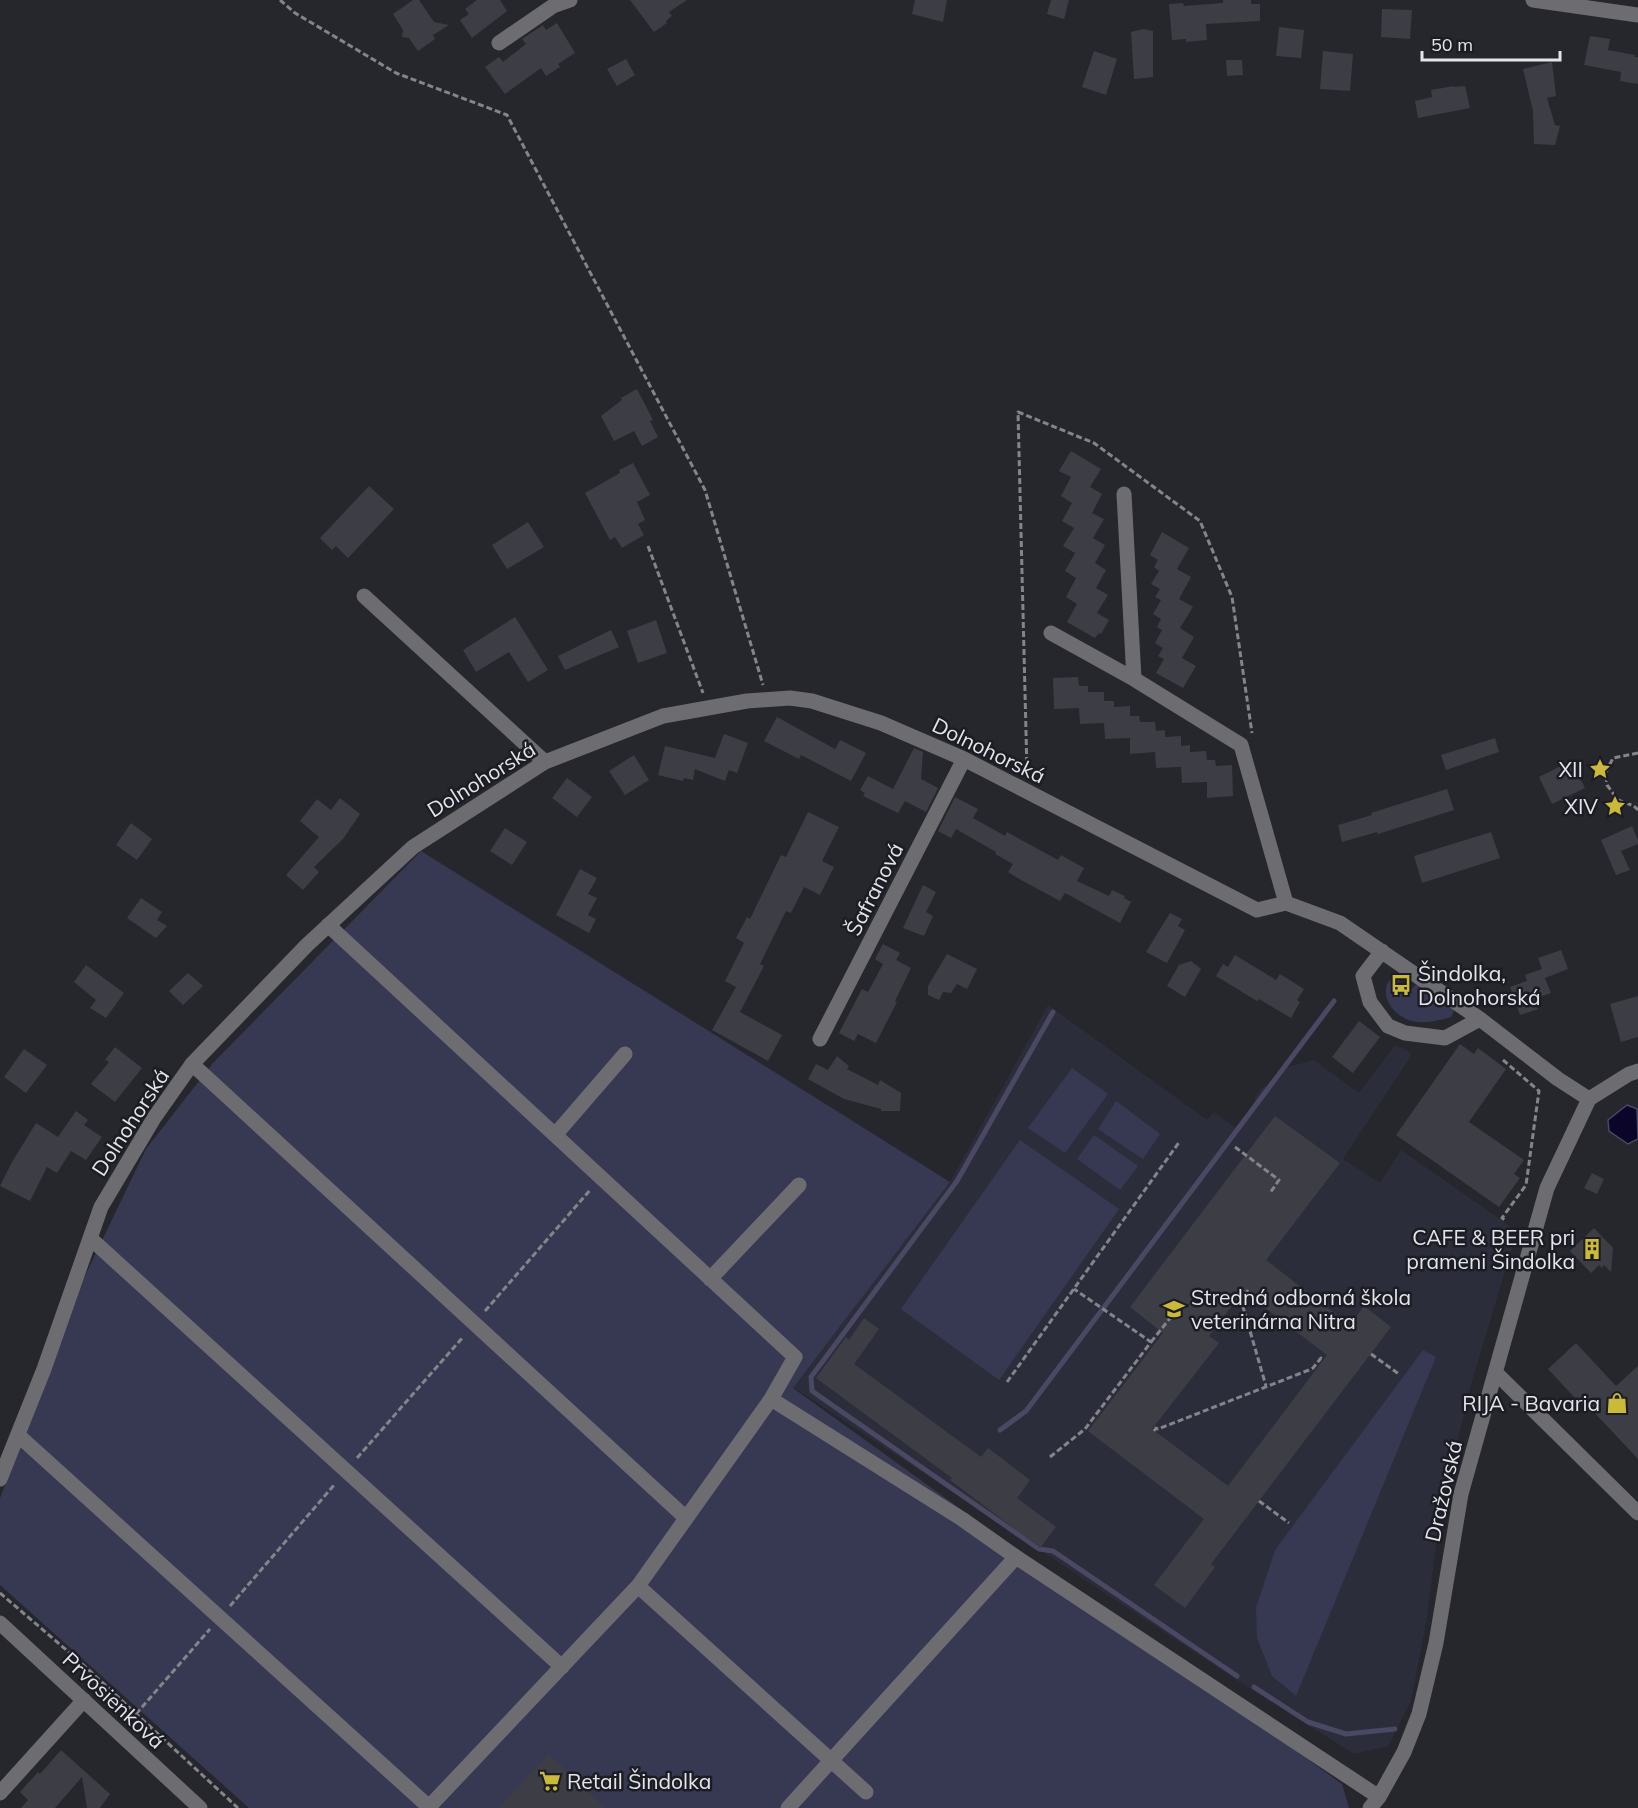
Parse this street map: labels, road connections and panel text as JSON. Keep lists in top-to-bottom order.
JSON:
{
  "streets": {
    "street": [
      "Dolnohorská",
      "Šafranová",
      "Dražovská",
      "Prvosienková"
    ]
  },
  "crossings": [
    ["Dolnohorská", "Šafranová"]
  ],
  "places": {
    "place": ["XII", "XIV"],
    "bus stop": ["Šindolka, Dolnohorská"],
    "building": ["CAFE & BEER pri prameni Šindolka"],
    "school or university": ["Stredná odborná škola veterinárna Nitra"],
    "shop": ["RIJA - Bavaria"],
    "supermarket": ["Retail Šindolka"]
  },
  "scale_bar": "50 m"
}
